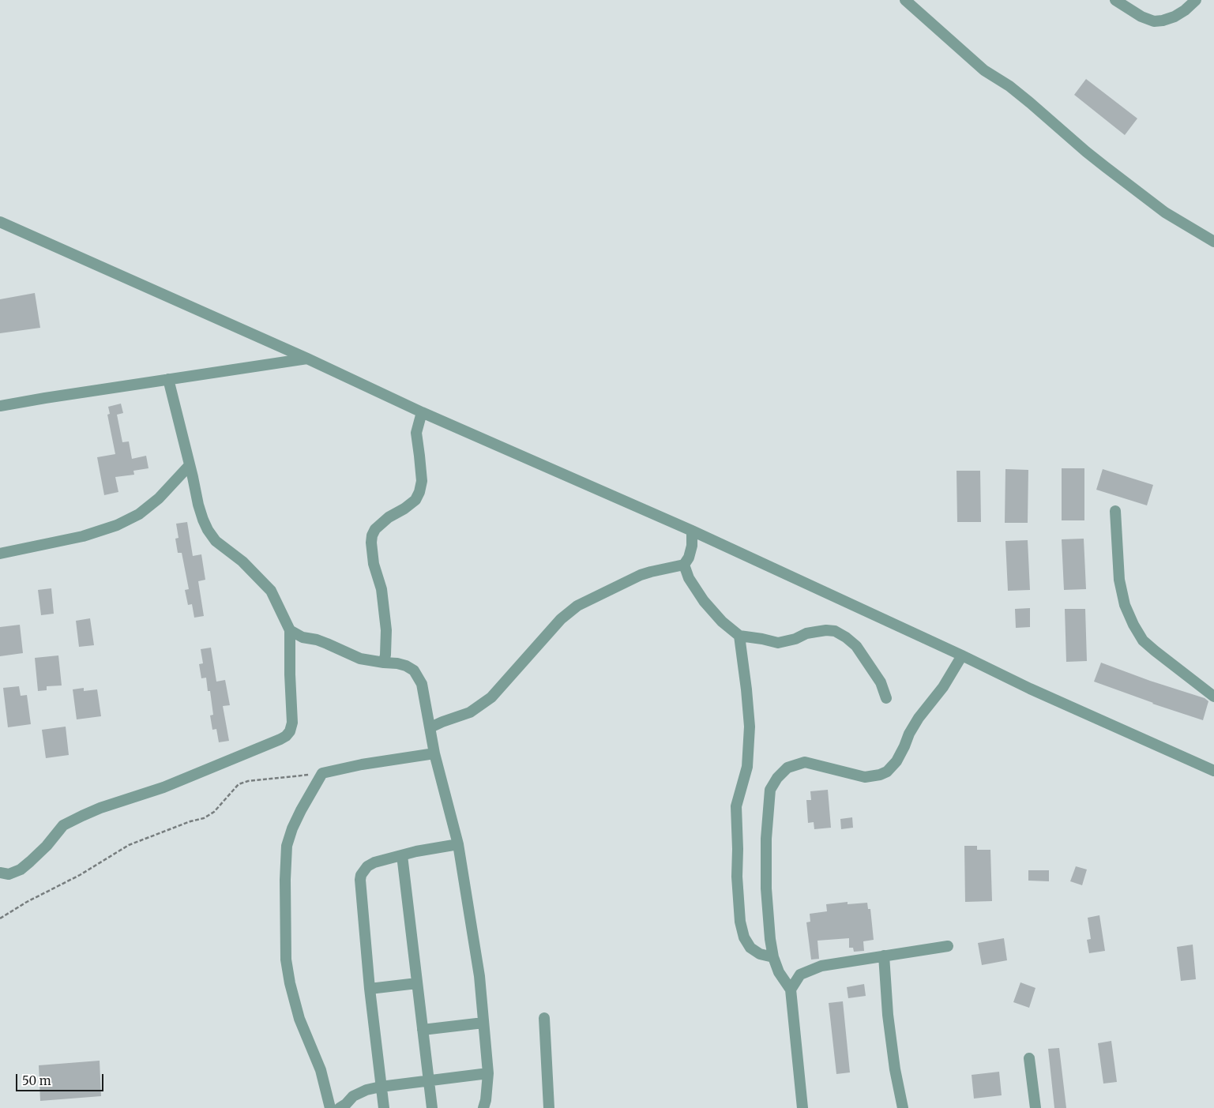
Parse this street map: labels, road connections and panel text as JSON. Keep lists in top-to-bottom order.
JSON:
{
  "scale_bar": "50 m"
}
